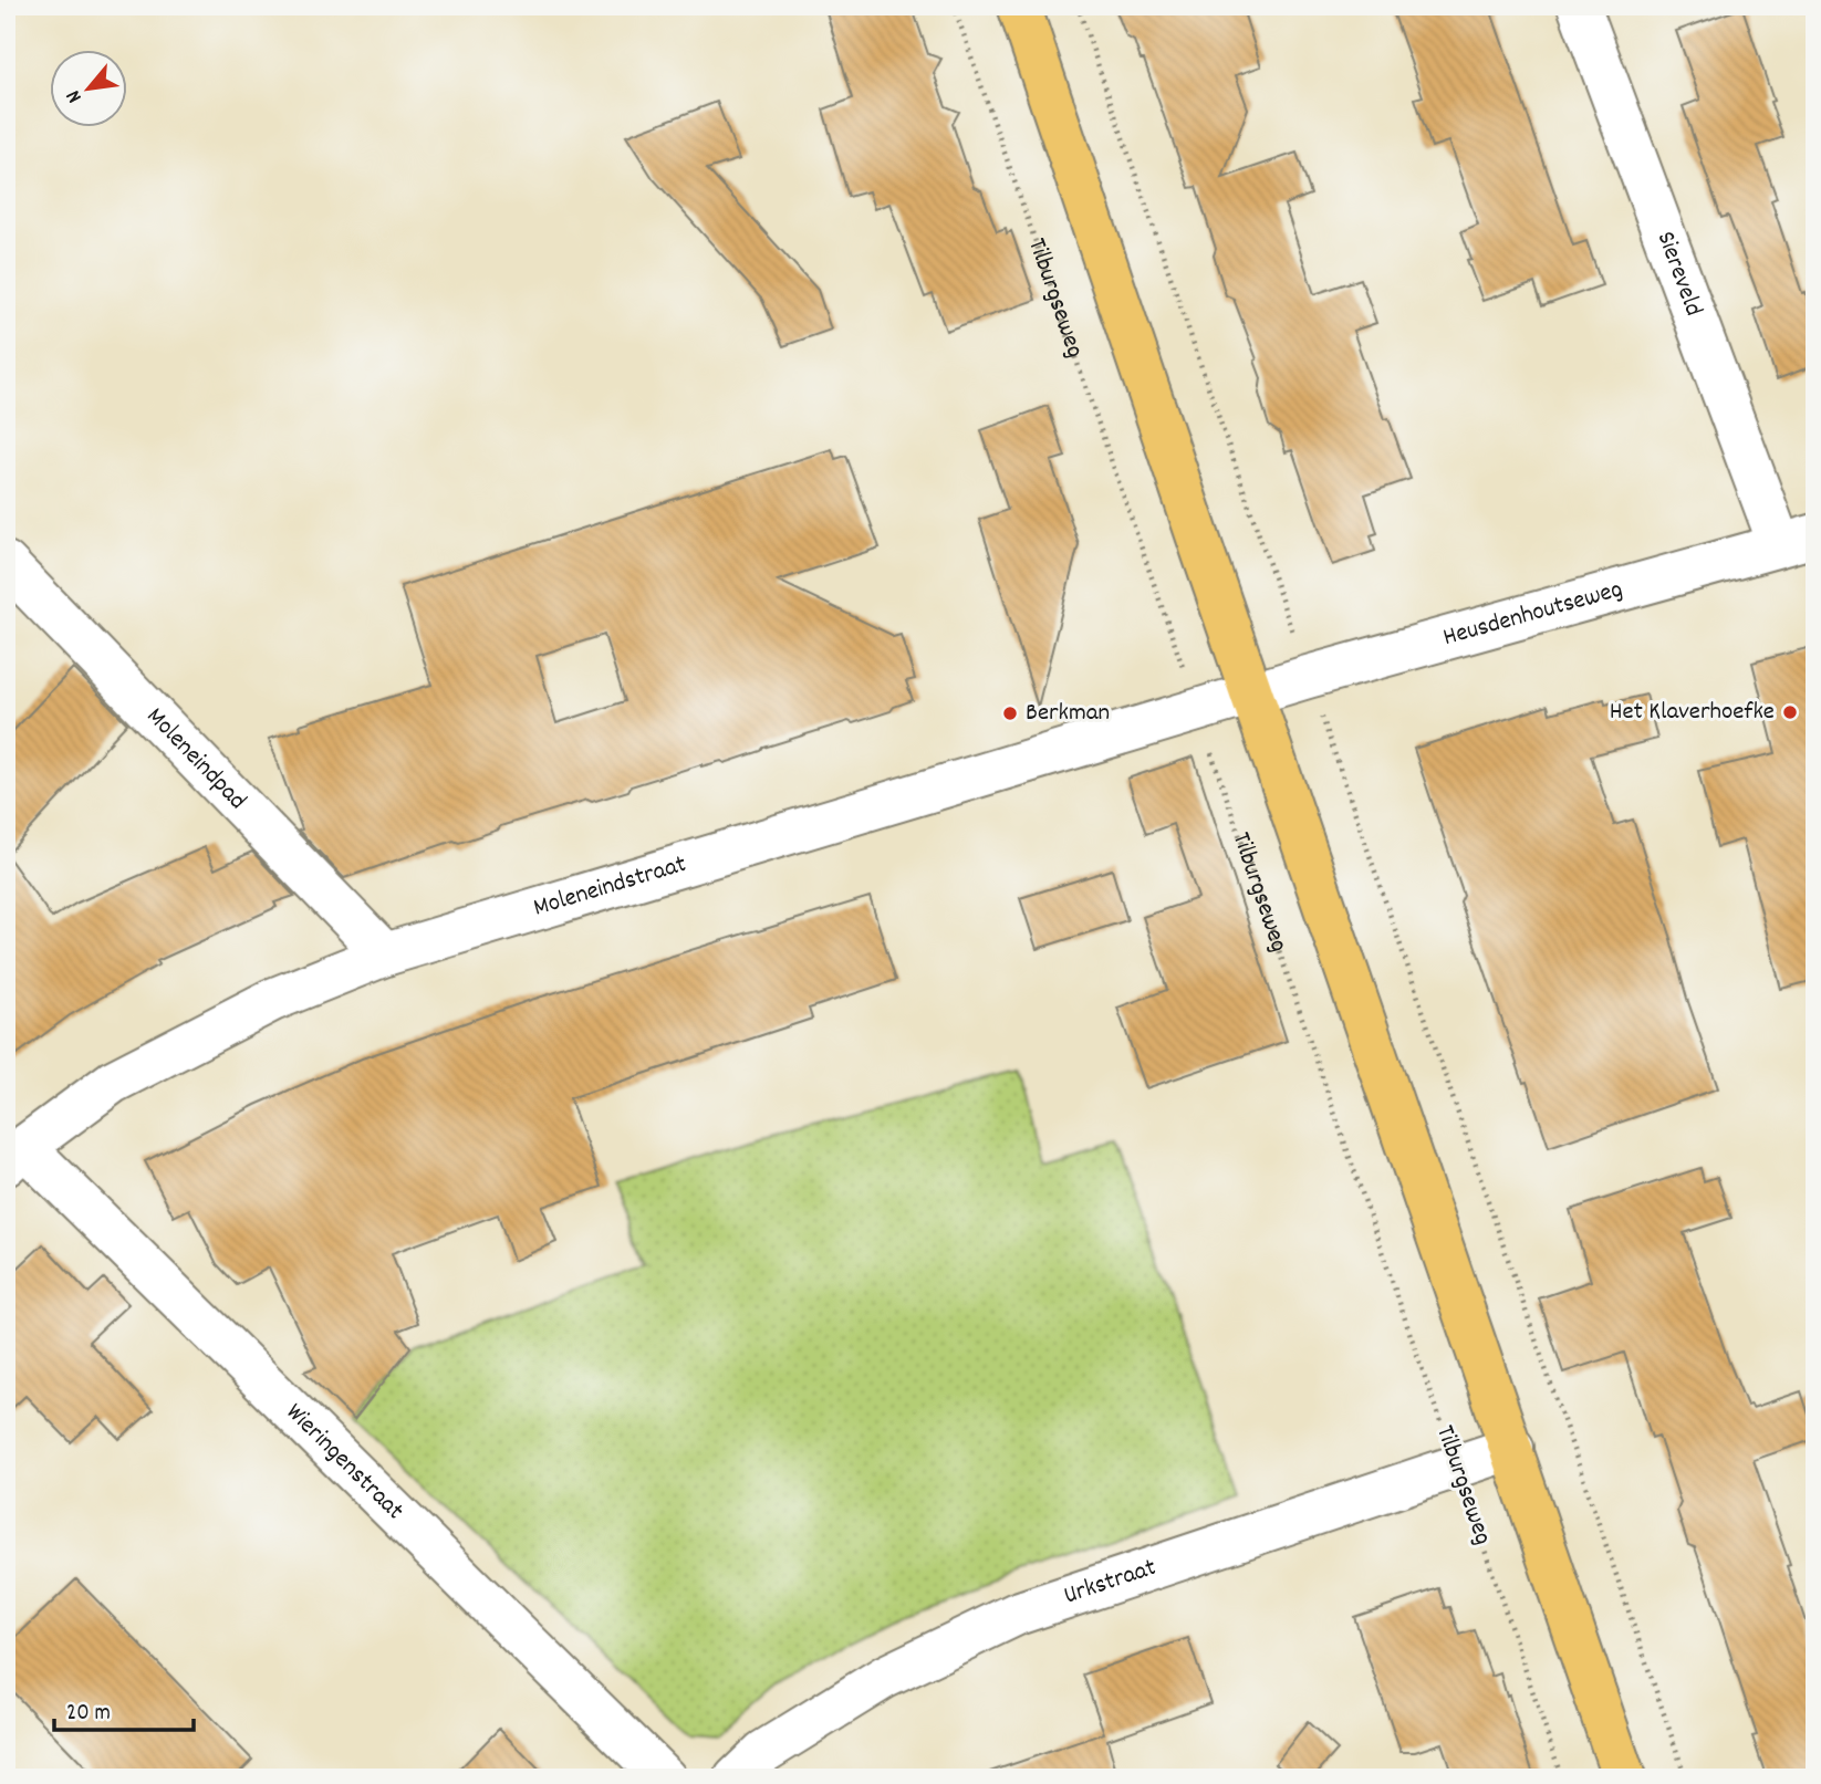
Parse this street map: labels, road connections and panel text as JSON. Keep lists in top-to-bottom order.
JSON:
{
  "streets": {
    "street": [
      "Siereveld",
      "Heusdenhoutseweg",
      "Moleneindpad",
      "Moleneindstraat",
      "Wieringenstraat",
      "Urkstraat"
    ],
    "path": ["Tilburgseweg"]
  },
  "crossings": [
    ["Siereveld", "Heusdenhoutseweg"],
    ["Tilburgseweg", "Moleneindstraat"],
    ["Tilburgseweg", "Urkstraat"],
    ["Heusdenhoutseweg", "Moleneindstraat"],
    ["Moleneindpad", "Moleneindstraat"],
    ["Moleneindstraat", "Wieringenstraat"]
  ],
  "places": ["Het Klaverhoefke", "Berkman"],
  "scale_bar": "20 m",
  "north": "bottom left"
}
